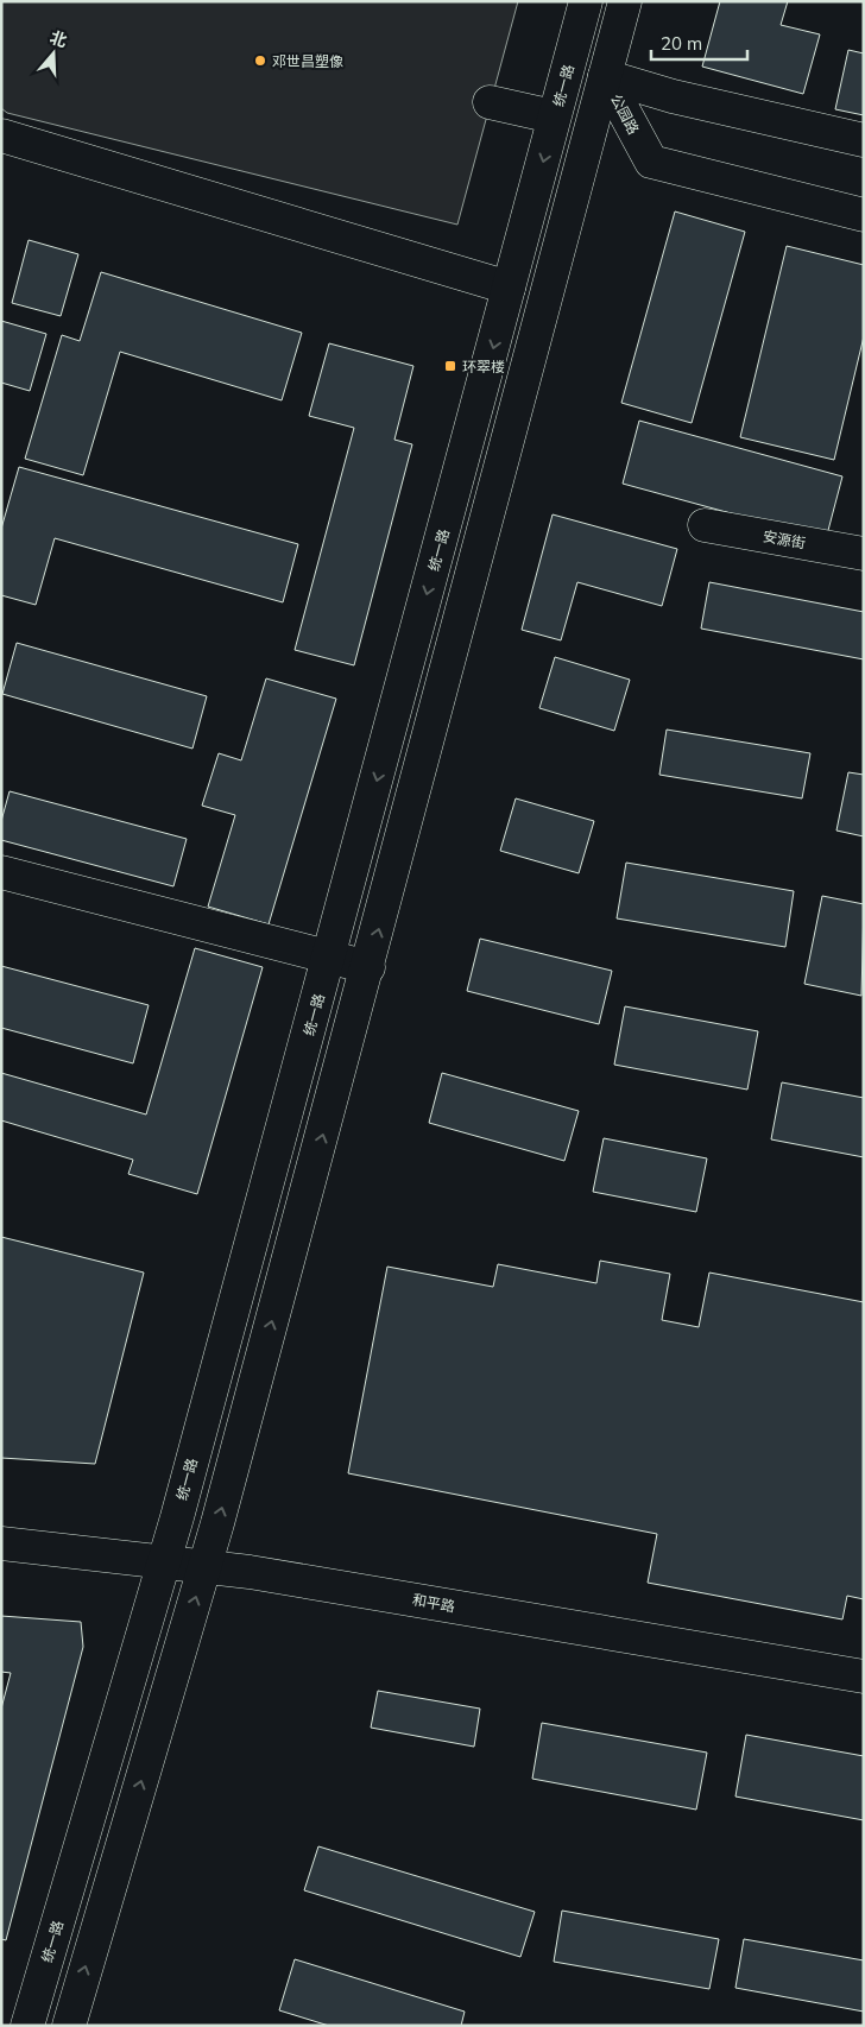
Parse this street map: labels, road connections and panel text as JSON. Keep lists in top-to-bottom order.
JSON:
{
  "streets": {
    "main road": [
      "统一路",
      "公园路",
      "安源街",
      "和平路"
    ]
  },
  "crossings": [
    ["统一路", "和平路"]
  ],
  "places": {
    "other": ["邓世昌塑像"],
    "transit": ["环翠楼"]
  },
  "scale_bar": "20 m",
  "north": "top"
}
